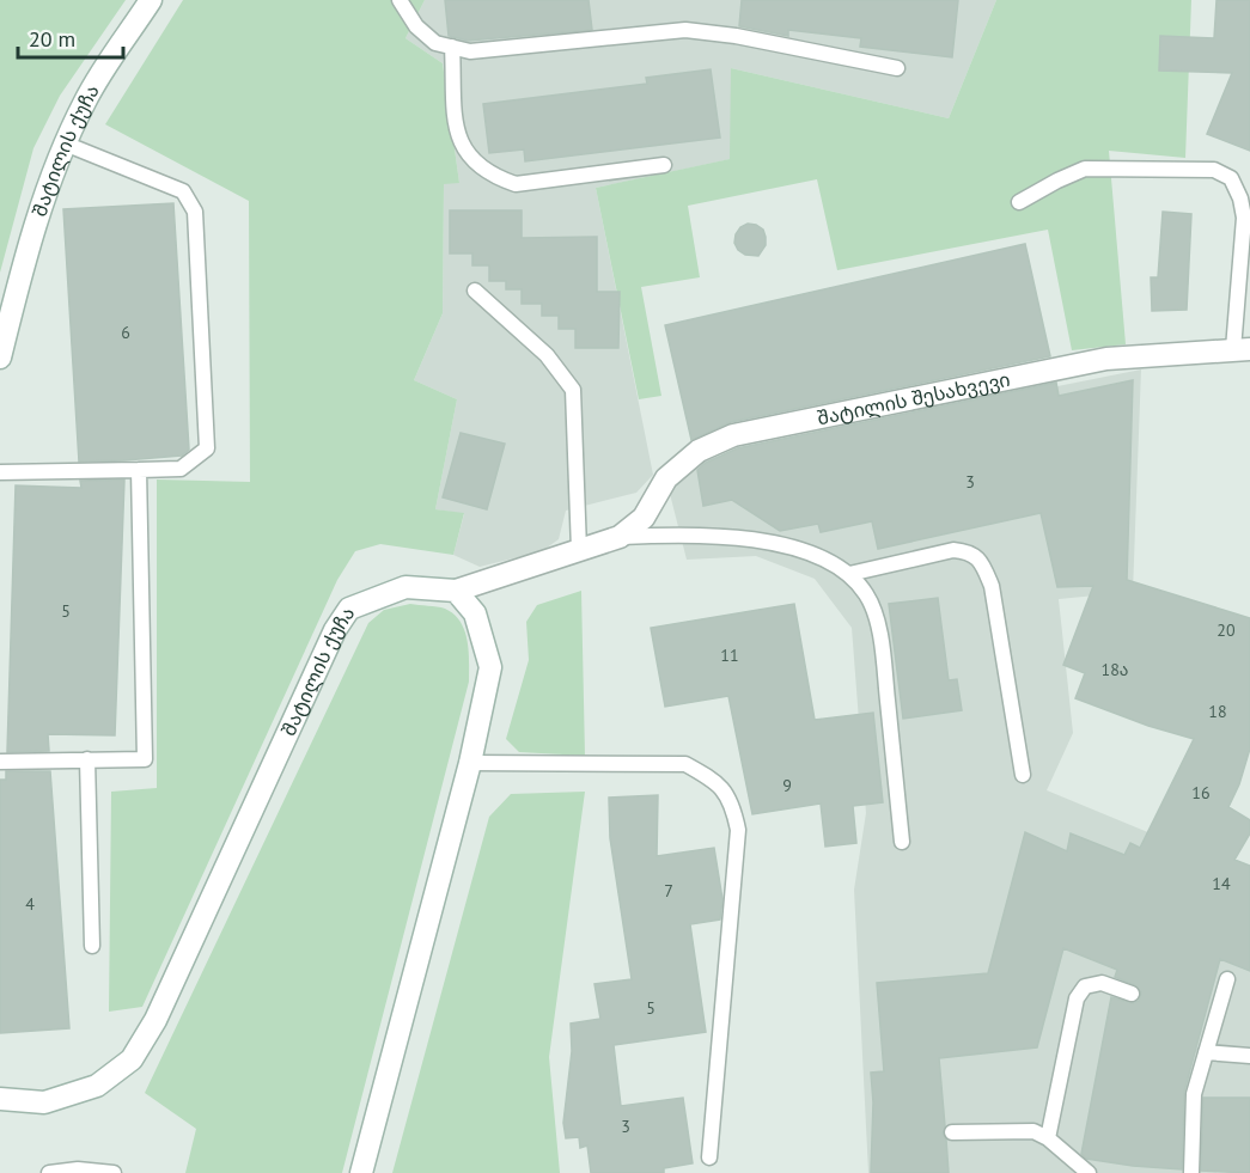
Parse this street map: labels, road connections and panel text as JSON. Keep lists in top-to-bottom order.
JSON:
{
  "streets": {
    "street": ["შატილის ქუჩა", "შატილის შესახვევი"]
  },
  "crossings": [
    ["შატილის ქუჩა", "შატილის შესახვევი"]
  ],
  "house_numbers": [
    "6",
    "3",
    "5",
    "20",
    "11",
    "18ა",
    "18",
    "9",
    "16",
    "14",
    "7",
    "4",
    "5",
    "3"
  ],
  "scale_bar": "20 m"
}
